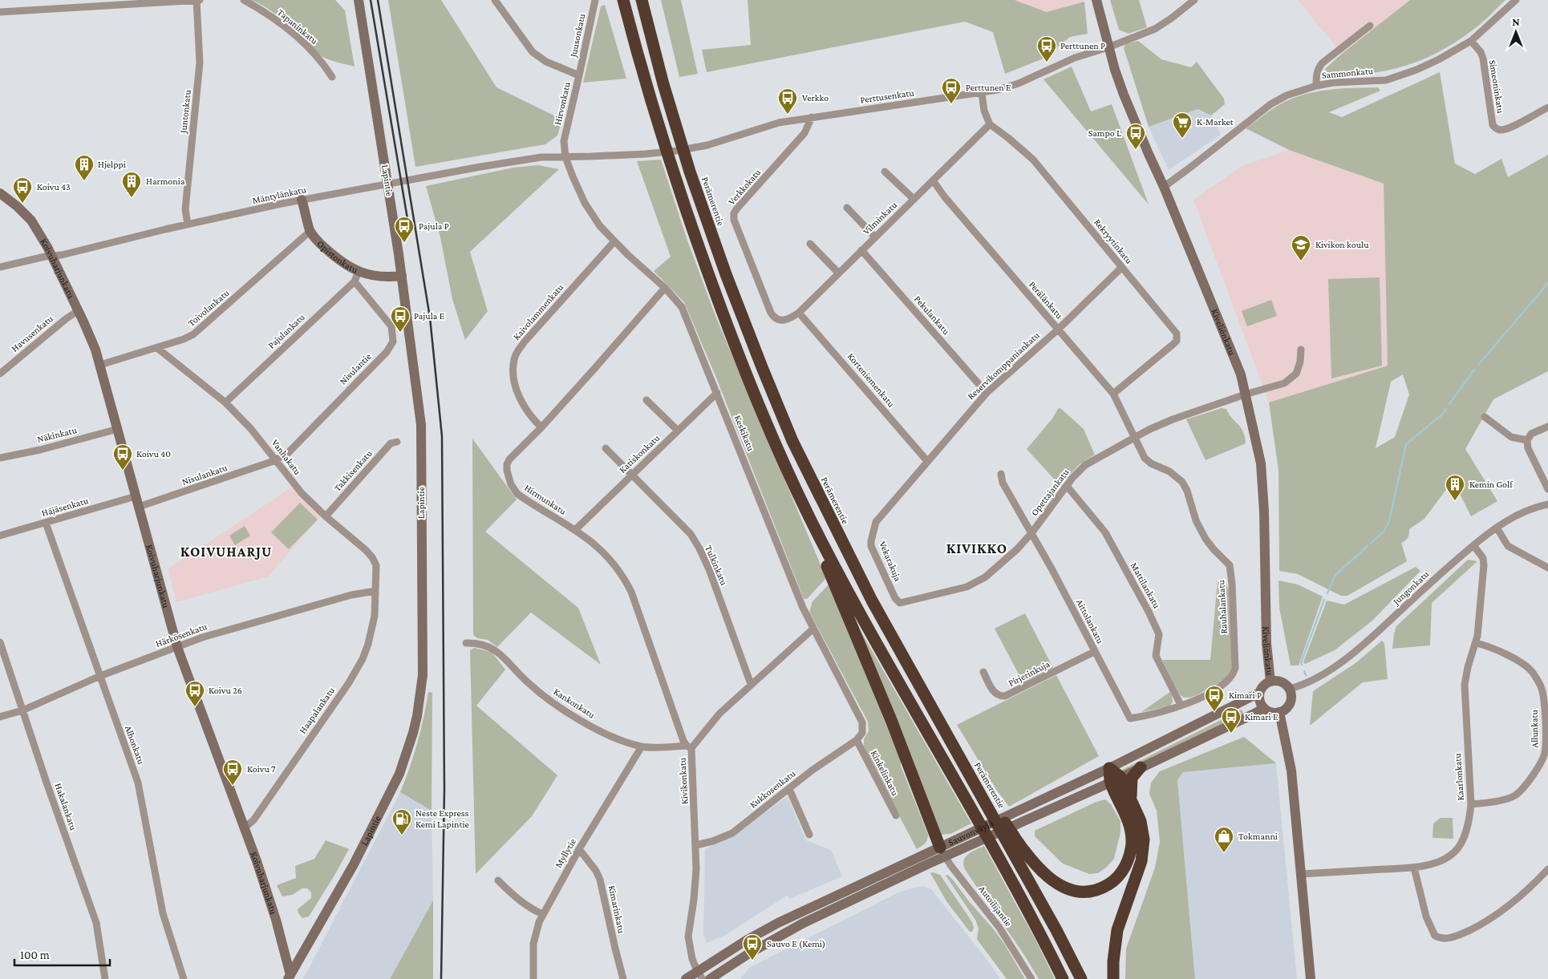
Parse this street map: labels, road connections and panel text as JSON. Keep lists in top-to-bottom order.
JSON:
{
  "streets": {
    "highway": ["Perämerentie"],
    "main road": [
      "Lapintie",
      "Opistonkatu",
      "Koivuharjunkatu",
      "Kiveliönkatu",
      "Sauvonväylä"
    ],
    "street": [
      "Tapaninkatu",
      "Juusonkatu",
      "Sammonkatu",
      "Simeoninkatu",
      "Perttusenkatu",
      "Hirvonkatu",
      "Juntonkatu",
      "Verkkokatu",
      "Mäntylänkatu",
      "Vilminkatu",
      "Rekryytinkatu",
      "Perälänkatu",
      "Toivolankatu",
      "Kaivolammenkatu",
      "Pekulankatu",
      "Pajulankatu",
      "Havusenkatu",
      "Reservikomppaniankatu",
      "Nisulantie",
      "Korteniemenkatu",
      "Keskikatu",
      "Näkinkatu",
      "Katiskonkatu",
      "Vanhakatu",
      "Takkisenkatu",
      "Nisulankatu",
      "Opettajankatu",
      "Hirmunkatu",
      "Häjäsenkatu",
      "Vekarakuja",
      "Tulkinkatu",
      "Mattilankatu",
      "Jungonkatu",
      "Rauhalankatu",
      "Aittolankatu",
      "Härkösenkatu",
      "Pirjerinkuja",
      "Kankonkatu",
      "Haapalankatu",
      "Allunkatu",
      "Alhonkatu",
      "Kinkelinkatu",
      "Kaarlonkatu",
      "Kivikonkatu",
      "Kukkosenkatu",
      "Hakalankatu",
      "Myllytie",
      "Autoilijantie",
      "Kimarinkatu"
    ]
  },
  "crossings": [
    ["Juusonkatu", "Hirvonkatu"],
    ["Sammonkatu", "Simeoninkatu"],
    ["Sammonkatu", "Kiveliönkatu"],
    ["Perttusenkatu", "Hirvonkatu"],
    ["Perttusenkatu", "Verkkokatu"],
    ["Perttusenkatu", "Mäntylänkatu"],
    ["Perttusenkatu", "Kiveliönkatu"],
    ["Perttusenkatu", "Keskikatu"],
    ["Hirvonkatu", "Mäntylänkatu"],
    ["Hirvonkatu", "Keskikatu"],
    ["Juntonkatu", "Mäntylänkatu"],
    ["Lapintie", "Opistonkatu"],
    ["Lapintie", "Koivuharjunkatu"],
    ["Verkkokatu", "Vilminkatu"],
    ["Mäntylänkatu", "Opistonkatu"],
    ["Mäntylänkatu", "Koivuharjunkatu"],
    ["Mäntylänkatu", "Keskikatu"],
    ["Vilminkatu", "Rekryytinkatu"],
    ["Vilminkatu", "Perälänkatu"],
    ["Vilminkatu", "Pekulankatu"],
    ["Vilminkatu", "Korteniemenkatu"],
    ["Rekryytinkatu", "Perälänkatu"],
    ["Rekryytinkatu", "Reservikomppaniankatu"],
    ["Opistonkatu", "Toivolankatu"],
    ["Opistonkatu", "Pajulankatu"],
    ["Opistonkatu", "Nisulantie"],
    ["Koivuharjunkatu", "Toivolankatu"],
    ["Koivuharjunkatu", "Havusenkatu"],
    ["Koivuharjunkatu", "Näkinkatu"],
    ["Koivuharjunkatu", "Nisulankatu"],
    ["Koivuharjunkatu", "Häjäsenkatu"],
    ["Koivuharjunkatu", "Härkösenkatu"],
    ["Koivuharjunkatu", "Haapalankatu"],
    ["Perälänkatu", "Reservikomppaniankatu"],
    ["Perälänkatu", "Opettajankatu"],
    ["Perälänkatu", "Rauhalankatu"],
    ["Toivolankatu", "Vanhakatu"],
    ["Kaivolammenkatu", "Keskikatu"],
    ["Kaivolammenkatu", "Hirmunkatu"],
    ["Pekulankatu", "Reservikomppaniankatu"],
    ["Pajulankatu", "Nisulantie"],
    ["Pajulankatu", "Vanhakatu"],
    ["Kiveliönkatu", "Opettajankatu"],
    ["Kiveliönkatu", "Jungonkatu"],
    ["Kiveliönkatu", "Sauvonväylä"],
    ["Reservikomppaniankatu", "Korteniemenkatu"],
    ["Reservikomppaniankatu", "Vekarakuja"],
    ["Nisulantie", "Vanhakatu"],
    ["Nisulantie", "Nisulankatu"],
    ["Keskikatu", "Katiskonkatu"],
    ["Keskikatu", "Hirmunkatu"],
    ["Keskikatu", "Kinkelinkatu"],
    ["Keskikatu", "Kivikonkatu"],
    ["Keskikatu", "Kukkosenkatu"],
    ["Katiskonkatu", "Hirmunkatu"],
    ["Katiskonkatu", "Tulkinkatu"],
    ["Vanhakatu", "Takkisenkatu"],
    ["Vanhakatu", "Nisulankatu"],
    ["Vanhakatu", "Härkösenkatu"],
    ["Vanhakatu", "Haapalankatu"],
    ["Opettajankatu", "Vekarakuja"],
    ["Opettajankatu", "Mattilankatu"],
    ["Opettajankatu", "Rauhalankatu"],
    ["Opettajankatu", "Aittolankatu"],
    ["Hirmunkatu", "Kankonkatu"],
    ["Hirmunkatu", "Kivikonkatu"],
    ["Häjäsenkatu", "Alhonkatu"],
    ["Tulkinkatu", "Kivikonkatu"],
    ["Mattilankatu", "Rauhalankatu"],
    ["Jungonkatu", "Kaarlonkatu"],
    ["Jungonkatu", "Sauvonväylä"],
    ["Rauhalankatu", "Aittolankatu"],
    ["Aittolankatu", "Pirjerinkuja"],
    ["Härkösenkatu", "Haapalankatu"],
    ["Härkösenkatu", "Alhonkatu"],
    ["Härkösenkatu", "Hakalankatu"],
    ["Kankonkatu", "Kivikonkatu"],
    ["Kankonkatu", "Myllytie"],
    ["Allunkatu", "Kaarlonkatu"],
    ["Kinkelinkatu", "Kukkosenkatu"],
    ["Kivikonkatu", "Kukkosenkatu"],
    ["Kivikonkatu", "Sauvonväylä"],
    ["Sauvonväylä", "Autoilijantie"],
    ["Myllytie", "Kimarinkatu"]
  ],
  "districts": ["KIVIKKO", "KOIVUHARJU"],
  "places": {
    "bus stop": [
      "Perttunen P",
      "Perttunen E",
      "Verkko",
      "Sampo L",
      "Koivu 43",
      "Pajula P",
      "Pajula E",
      "Koivu 40",
      "Koivu 26",
      "Kimari P",
      "Kimari E",
      "Koivu 7",
      "Sauvo E (Kemi)"
    ],
    "supermarket": ["K-Market"],
    "building": ["Hjelppi", "Harmonia", "Kemin Golf"],
    "school or university": ["Kivikon koulu"],
    "fuel station": ["Neste Express Kemi Lapintie"],
    "shop": ["Tokmanni"]
  },
  "scale_bar": "100 m",
  "north": "top"
}
